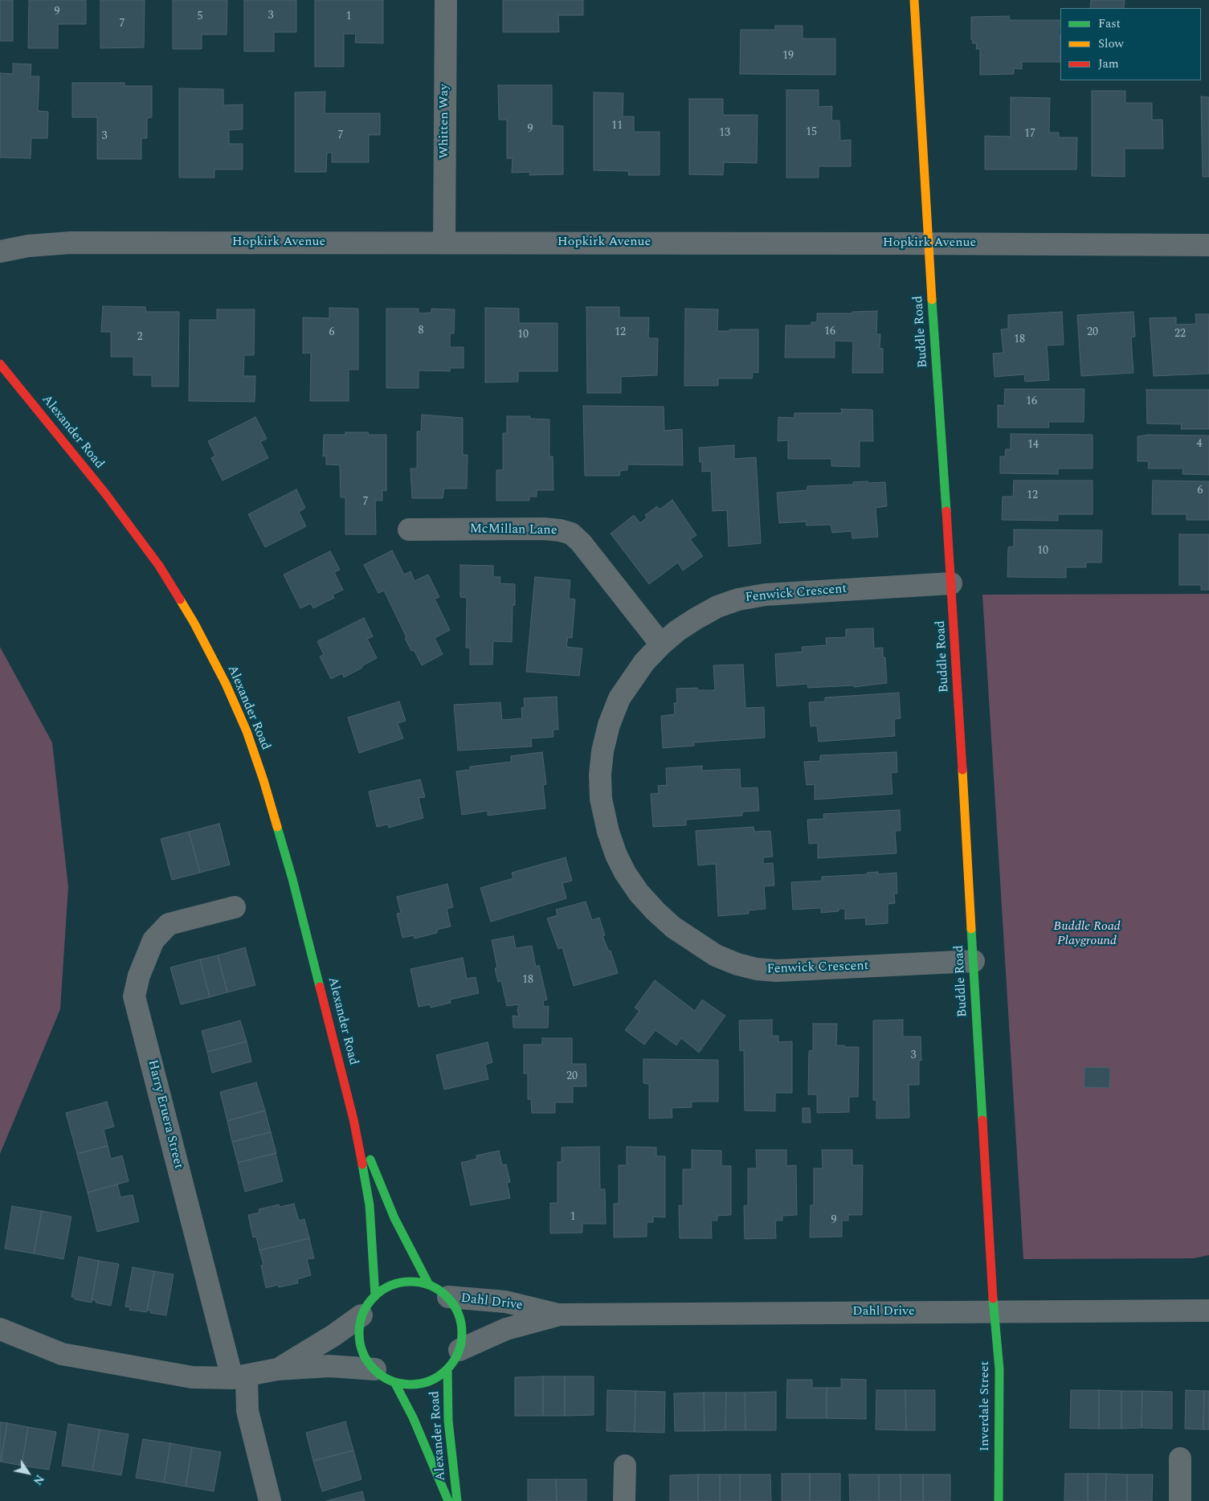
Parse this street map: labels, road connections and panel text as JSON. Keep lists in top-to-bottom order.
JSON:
{
  "streets": {
    "street": [
      "Whitten Way",
      "Hopkirk Avenue",
      "Buddle Road",
      "Alexander Road",
      "McMillan Lane",
      "Fenwick Crescent",
      "Harry Eruera Street",
      "Dahl Drive",
      "Inverdale Street"
    ]
  },
  "crossings": [
    ["Whitten Way", "Hopkirk Avenue"],
    ["Hopkirk Avenue", "Buddle Road"],
    ["Buddle Road", "Fenwick Crescent"],
    ["Buddle Road", "Dahl Drive"],
    ["Buddle Road", "Inverdale Street"],
    ["Alexander Road", "Dahl Drive"],
    ["McMillan Lane", "Fenwick Crescent"],
    ["Dahl Drive", "Inverdale Street"]
  ],
  "parks": ["Buddle Road Playground"],
  "house_numbers": [
    "9",
    "3",
    "5",
    "1",
    "7",
    "19",
    "11",
    "9",
    "15",
    "13",
    "17",
    "7",
    "3",
    "8",
    "16",
    "6",
    "12",
    "20",
    "22",
    "10",
    "2",
    "18",
    "16",
    "4",
    "14",
    "6",
    "12",
    "7",
    "10",
    "18",
    "3",
    "20",
    "1",
    "9"
  ],
  "legend": ["Fast", "Slow", "Jam"],
  "north": "bottom right"
}
